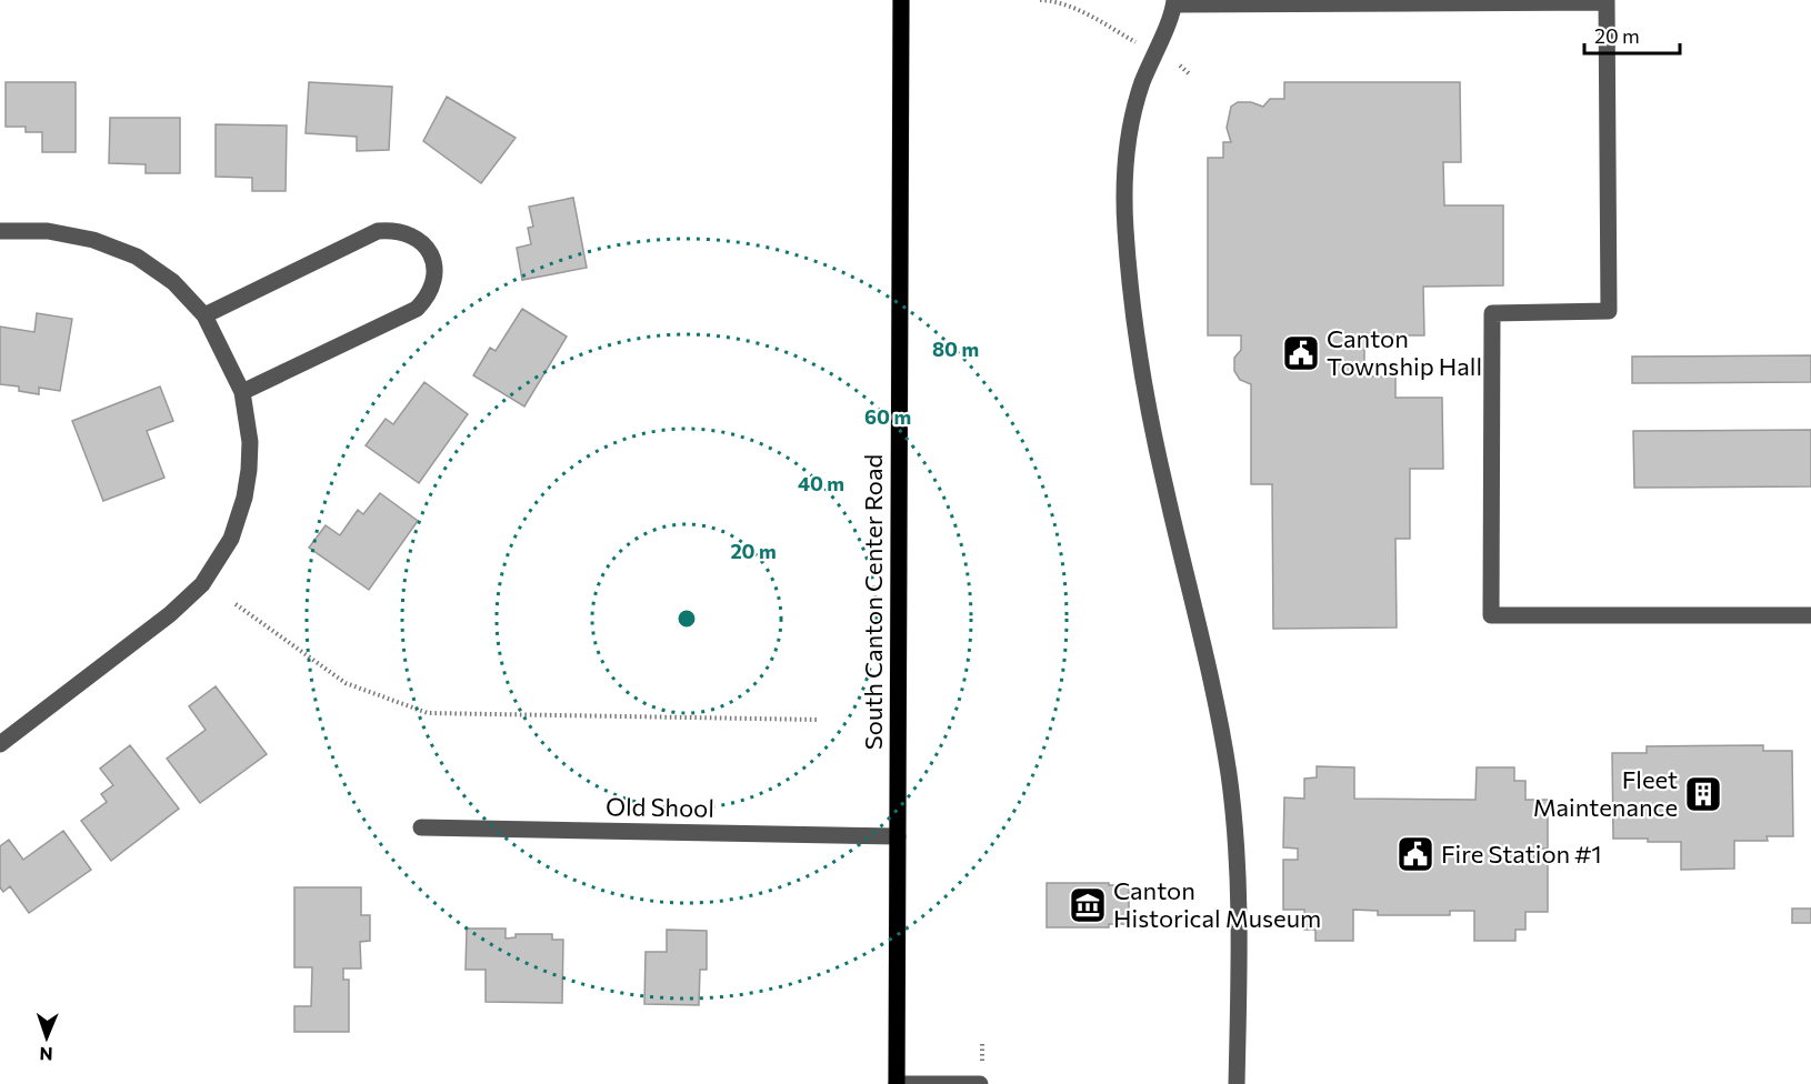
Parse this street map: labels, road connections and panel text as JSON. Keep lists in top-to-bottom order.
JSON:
{
  "streets": {
    "main road": ["South Canton Center Road"],
    "street": ["Old Shool"]
  },
  "crossings": [
    ["South Canton Center Road", "Old Shool"]
  ],
  "places": {
    "public building": ["Canton Township Hall", "Fire Station #1"],
    "building": ["Fleet Maintenance"],
    "museum": ["Canton Historical Museum"]
  },
  "scale_bar": "20 m",
  "north": "bottom",
  "rings": [
    "80 m",
    "60 m",
    "40 m",
    "20 m"
  ]
}
